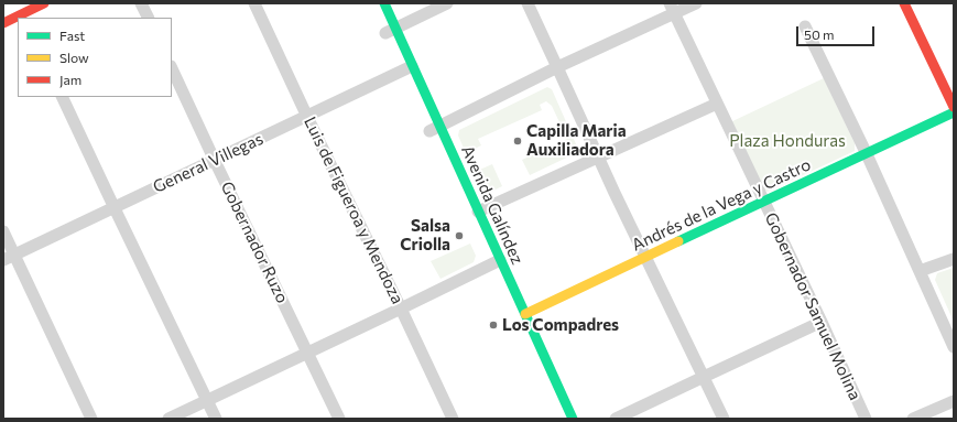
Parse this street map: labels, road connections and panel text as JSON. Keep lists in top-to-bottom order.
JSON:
{
  "streets": {
    "main road": ["Avenida Galíndez", "Andrés de la Vega y Castro"],
    "street": [
      "General Villegas",
      "Luis de Figueroa y Mendoza",
      "Gobernador Ruzo",
      "Gobernador Samuel Molina"
    ]
  },
  "crossings": [
    ["General Villegas", "Avenida Galíndez"],
    ["General Villegas", "Luis de Figueroa y Mendoza"],
    ["General Villegas", "Gobernador Ruzo"],
    ["Avenida Galíndez", "Andrés de la Vega y Castro"],
    ["Andrés de la Vega y Castro", "Gobernador Samuel Molina"]
  ],
  "parks": ["Plaza Honduras"],
  "places": ["Capilla Maria Auxiliadora", "Salsa Criolla", "Los Compadres"],
  "legend": ["Fast", "Slow", "Jam"],
  "scale_bar": "50 m"
}
